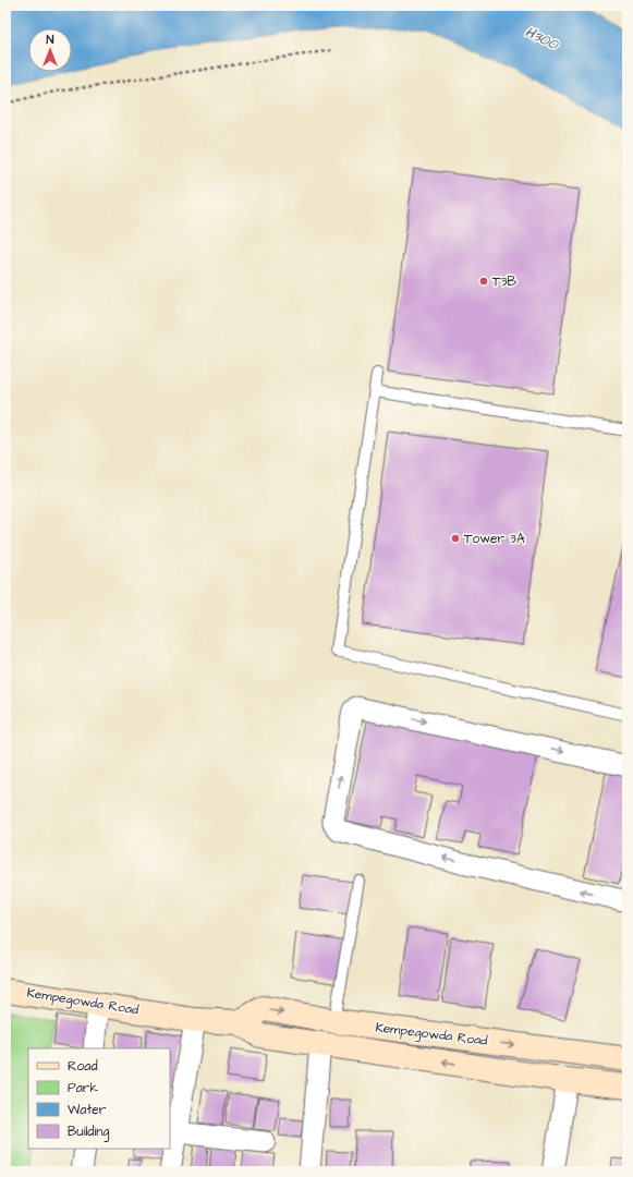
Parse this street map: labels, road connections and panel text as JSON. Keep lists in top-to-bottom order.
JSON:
{
  "streets": {
    "street": ["Kempegowda Road"]
  },
  "water": ["H300"],
  "places": ["T3B", "Tower 3A"],
  "legend": [
    "Road",
    "Park",
    "Water",
    "Building"
  ],
  "north": "top"
}
